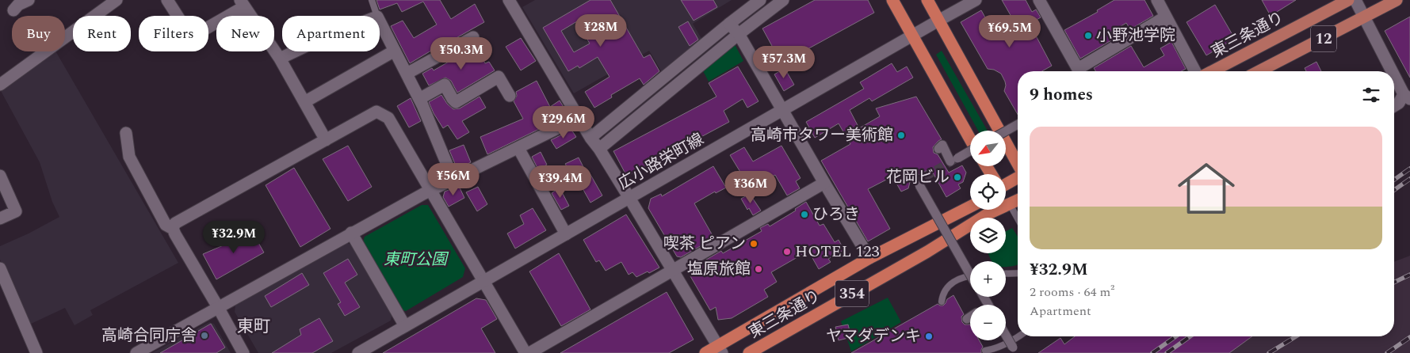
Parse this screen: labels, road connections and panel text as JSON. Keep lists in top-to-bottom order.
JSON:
{
  "streets": {
    "highway": ["東三条通り", "354"],
    "main road": ["12"],
    "street": ["広小路栄町線"]
  },
  "districts": ["東町"],
  "parks": ["東町公園"],
  "places": [
    "小野池学院",
    "高崎市タワー美術館",
    "花岡ビル",
    "ひろき",
    "喫茶 ピアン",
    "HOTEL 123",
    "塩原旅館",
    "高崎合同庁舎",
    "ヤマダデンキ"
  ],
  "north": "bottom left",
  "page": {
    "price": [
      "¥28M",
      "¥69.5M",
      "¥50.3M",
      "¥57.3M",
      "¥29.6M",
      "¥56M",
      "¥39.4M",
      "¥36M",
      "¥32.9M"
    ],
    "chip": [
      "Buy",
      "Rent",
      "Filters",
      "New",
      "Apartment"
    ],
    "heading": "9 homes",
    "list": [
      {
        "name": "¥32.9M",
        "note": "2 rooms · 64 m² · Apartment"
      }
    ],
    "map_buttons": ["+", "−"]
  }
}
